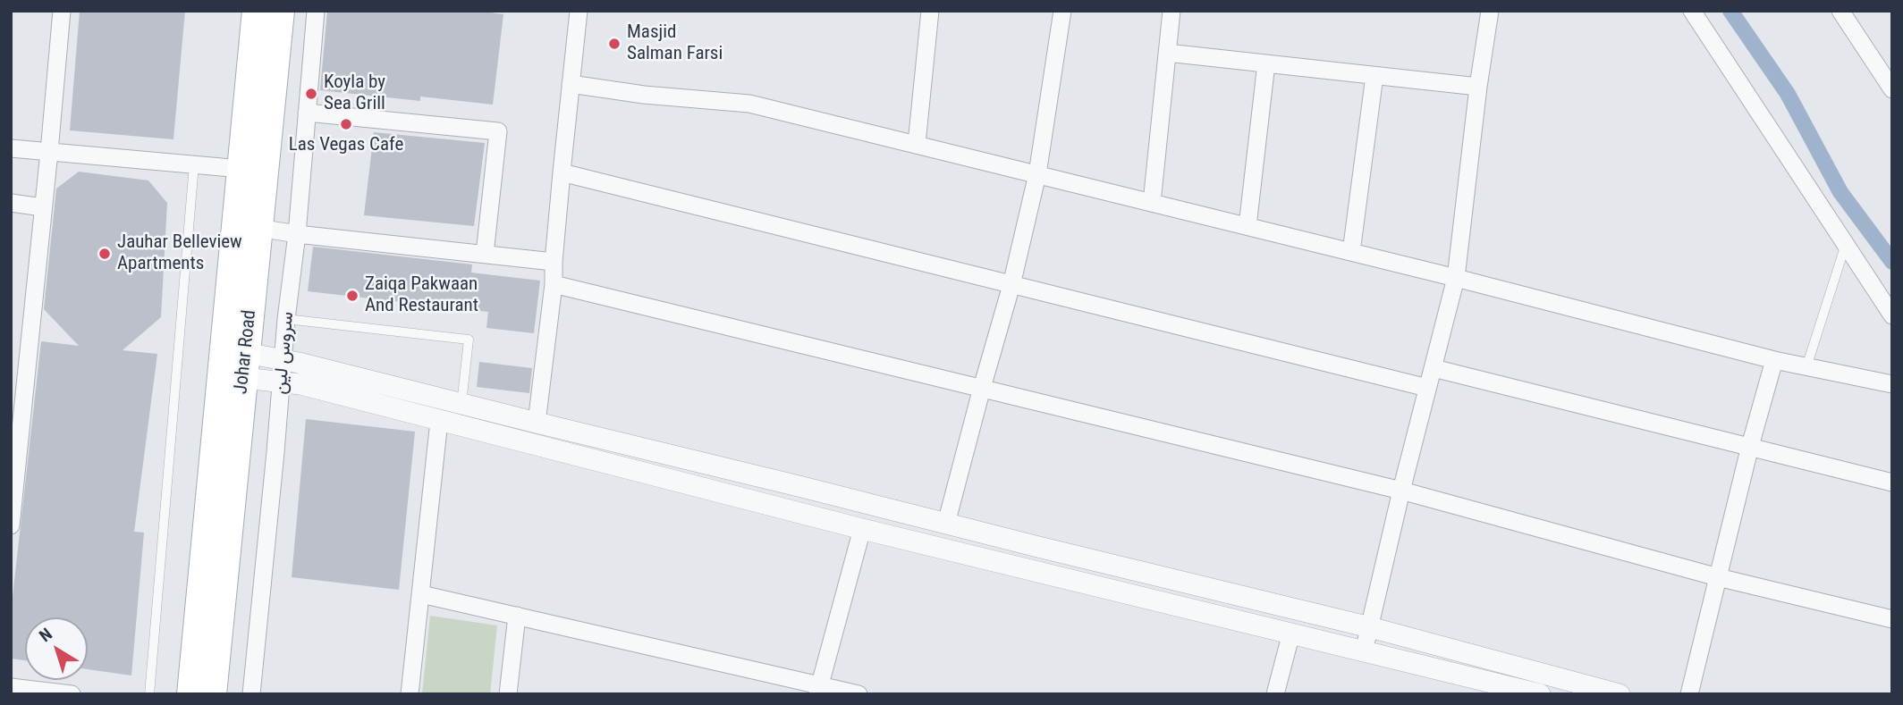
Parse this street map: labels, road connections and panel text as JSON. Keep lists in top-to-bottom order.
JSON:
{
  "streets": {
    "main road": ["Johar Road"],
    "street": ["سروس لین"]
  },
  "places": [
    "Masjid Salman Farsi",
    "Koyla by Sea Grill",
    "Las Vegas Cafe",
    "Jauhar Belleview Apartments",
    "Zaiqa Pakwaan And Restaurant"
  ],
  "north": "top left"
}
